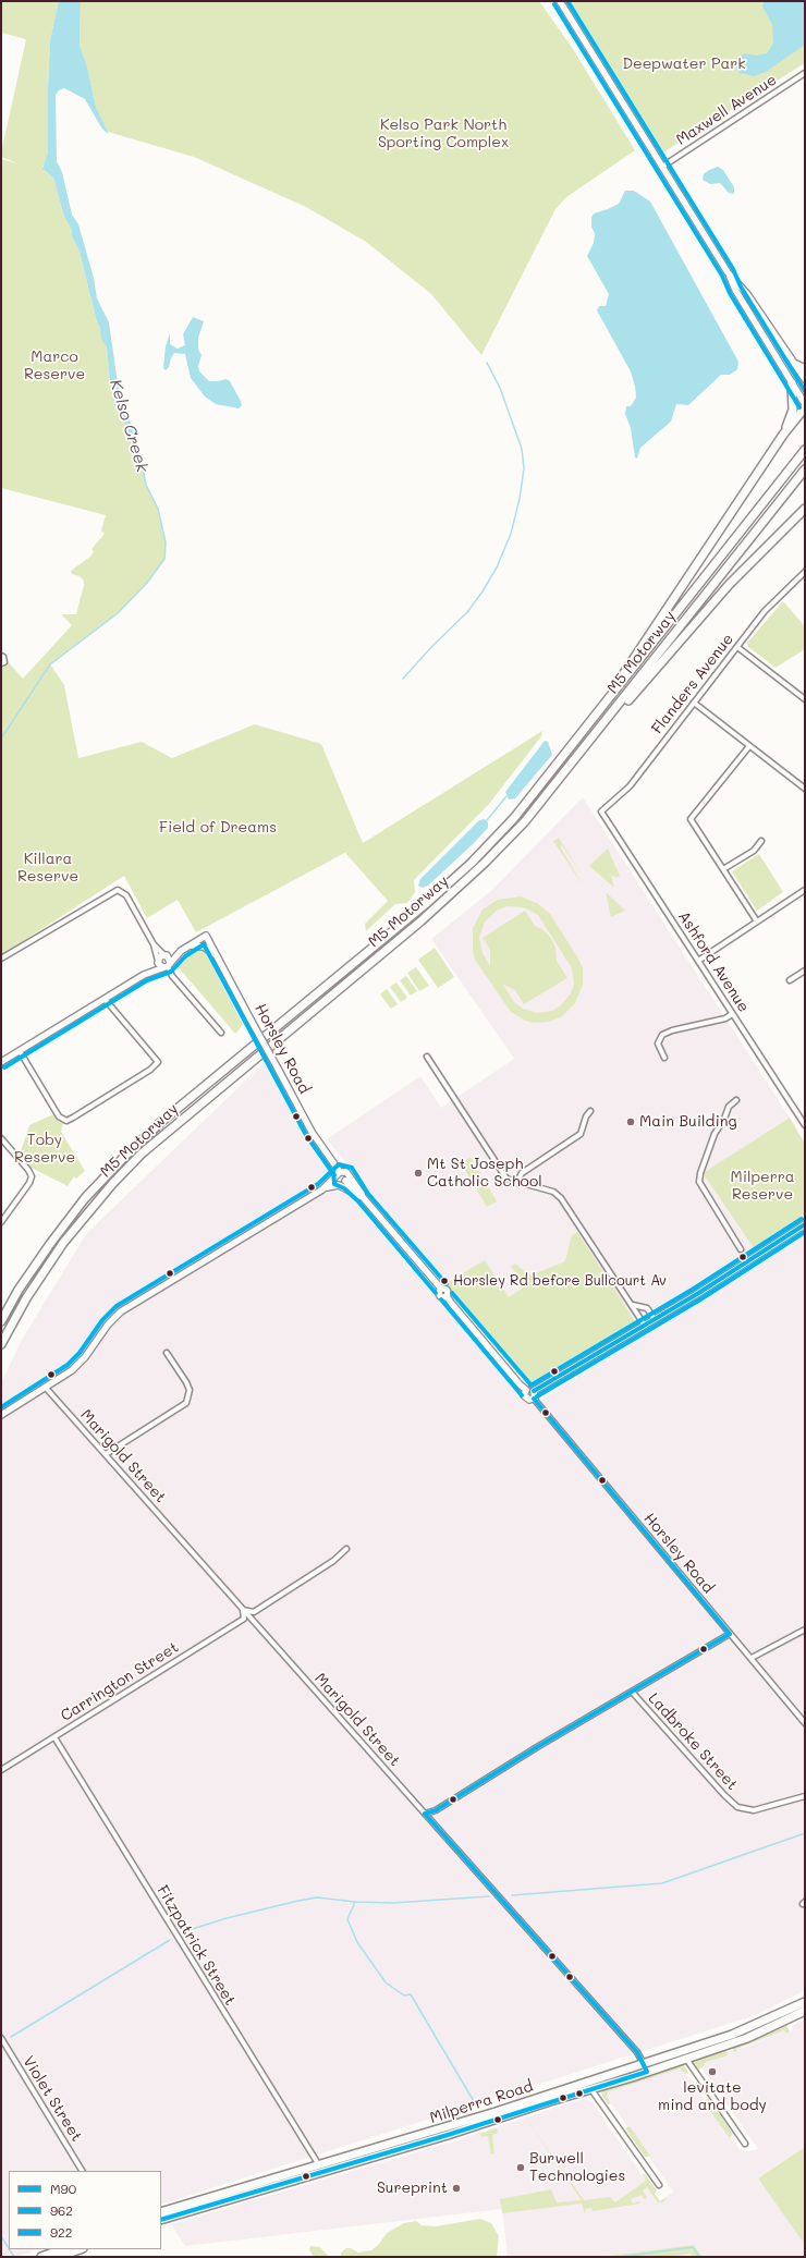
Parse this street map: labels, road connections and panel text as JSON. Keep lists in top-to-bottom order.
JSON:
{
  "streets": {
    "highway": ["M5 Motorway", "Milperra Road"],
    "main road": ["Horsley Road"],
    "street": [
      "Maxwell Avenue",
      "Flanders Avenue",
      "Ashford Avenue",
      "Marigold Street",
      "Carrington Street",
      "Ladbroke Street",
      "Fitzpatrick Street",
      "Violet Street"
    ]
  },
  "crossings": [
    ["Flanders Avenue", "Ashford Avenue"],
    ["Marigold Street", "Carrington Street"],
    ["Marigold Street", "Milperra Road"],
    ["Carrington Street", "Fitzpatrick Street"],
    ["Fitzpatrick Street", "Milperra Road"]
  ],
  "water": ["Kelso Creek"],
  "parks": [
    "Deepwater Park",
    "Kelso Park North Sporting Complex",
    "Marco Reserve",
    "Field of Dreams",
    "Killara Reserve",
    "Toby Reserve",
    "Milperra Reserve"
  ],
  "places": [
    "Main Building",
    "Mt St Joseph Catholic School",
    "Horsley Rd before Bullcourt Av",
    "levitate mind and body",
    "Burwell Technologies",
    "Sureprint"
  ],
  "lines": ["transit line 922", "transit line 962", "transit line M90"],
  "legend": ["M90", "962", "922"]
}
